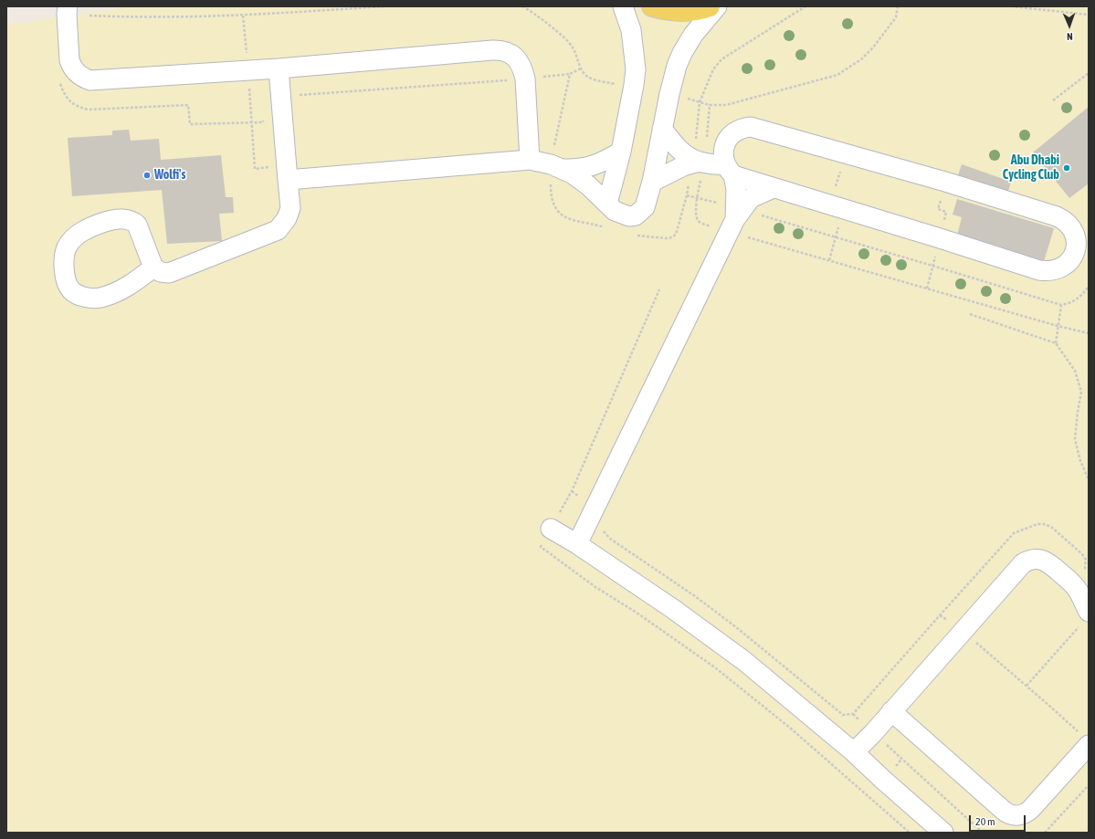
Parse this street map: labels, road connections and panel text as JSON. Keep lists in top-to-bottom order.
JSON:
{
  "places": ["Abu Dhabi Cycling Club", "Wolfi's"],
  "scale_bar": "20 m",
  "north": "bottom"
}
